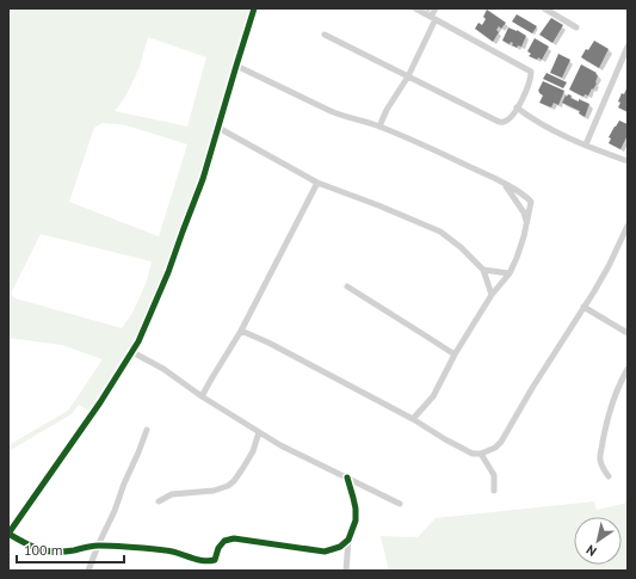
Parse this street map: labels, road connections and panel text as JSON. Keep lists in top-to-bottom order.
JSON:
{
  "scale_bar": "100 m",
  "north": "bottom left"
}
